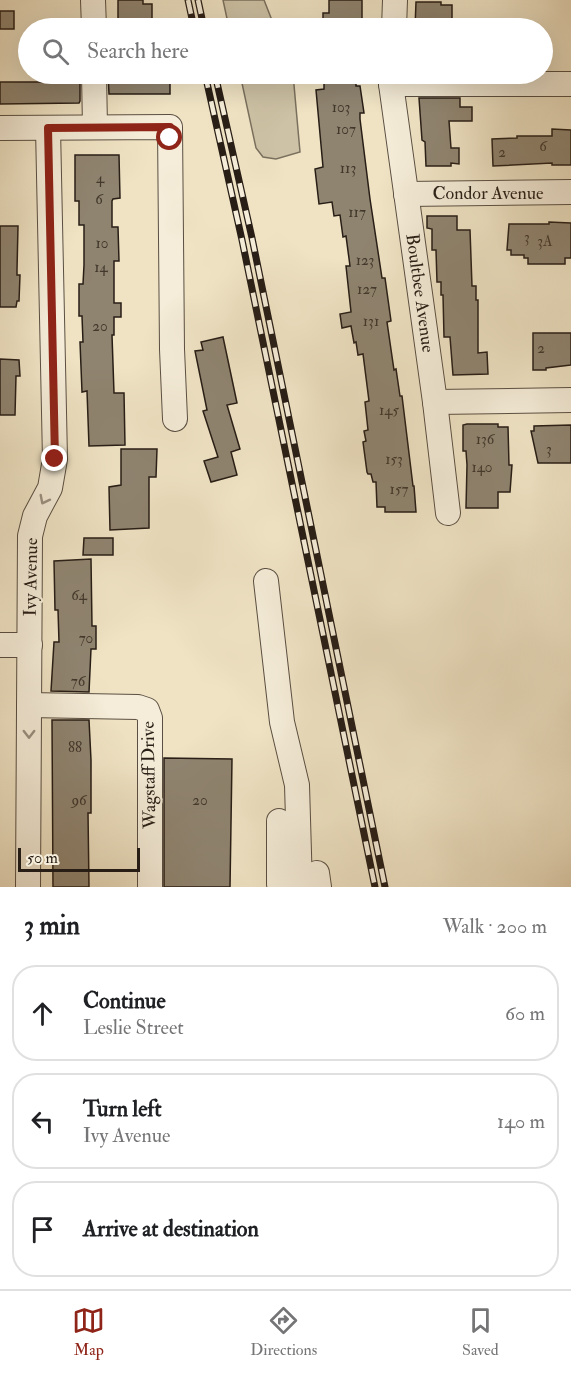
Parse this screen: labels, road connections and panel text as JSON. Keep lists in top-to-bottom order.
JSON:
{
  "streets": {
    "street": [
      "Condor Avenue",
      "Boultbee Avenue",
      "Ivy Avenue",
      "Wagstaff Drive"
    ]
  },
  "crossings": [
    ["Condor Avenue", "Boultbee Avenue"],
    ["Ivy Avenue", "Wagstaff Drive"]
  ],
  "one_way": ["Ivy Avenue"],
  "house_numbers": [
    "103",
    "107",
    "6",
    "2",
    "113",
    "4",
    "6",
    "117",
    "3",
    "3A",
    "10",
    "123",
    "14",
    "127",
    "131",
    "20",
    "2",
    "145",
    "136",
    "3",
    "153",
    "140",
    "157",
    "64",
    "70",
    "76",
    "88",
    "96",
    "20"
  ],
  "scale_bar": "50 m",
  "page": {
    "search": "Search here",
    "scale": "50 m",
    "heading": ["3 min", "Walk · 200 m"],
    "list": [
      ["Continue", "Leslie Street", "60 m"],
      ["Turn left", "Ivy Avenue", "140 m"],
      "Arrive at destination"
    ],
    "nav": ["Map", "Directions", "Saved"]
  }
}
